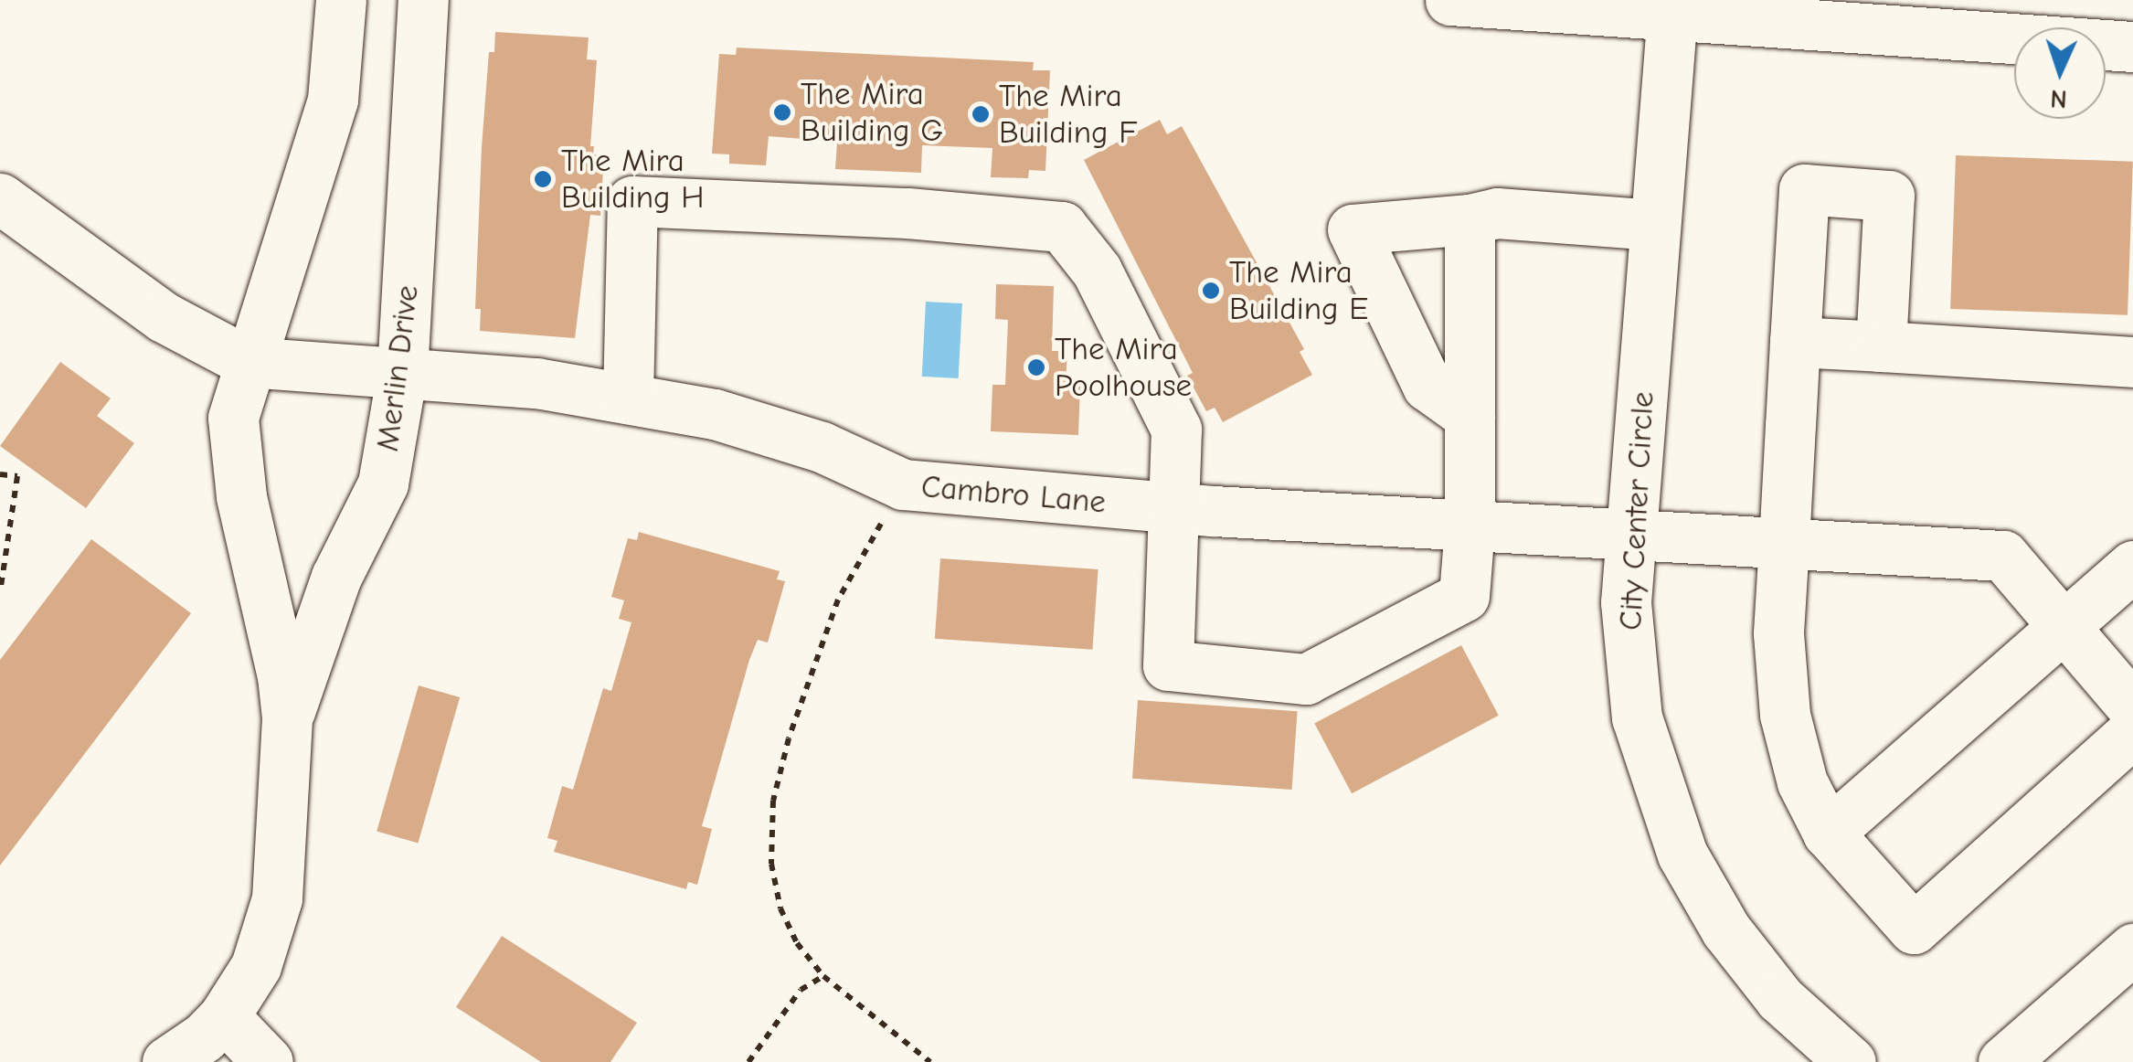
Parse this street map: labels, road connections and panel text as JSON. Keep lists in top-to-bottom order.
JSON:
{
  "streets": {
    "street": ["Merlin Drive", "Cambro Lane", "City Center Circle"]
  },
  "crossings": [
    ["Merlin Drive", "Cambro Lane"],
    ["Cambro Lane", "City Center Circle"]
  ],
  "places": [
    "The Mira Building G",
    "The Mira Building F",
    "The Mira Building H",
    "The Mira Building E",
    "The Mira Poolhouse"
  ],
  "north": "bottom"
}
